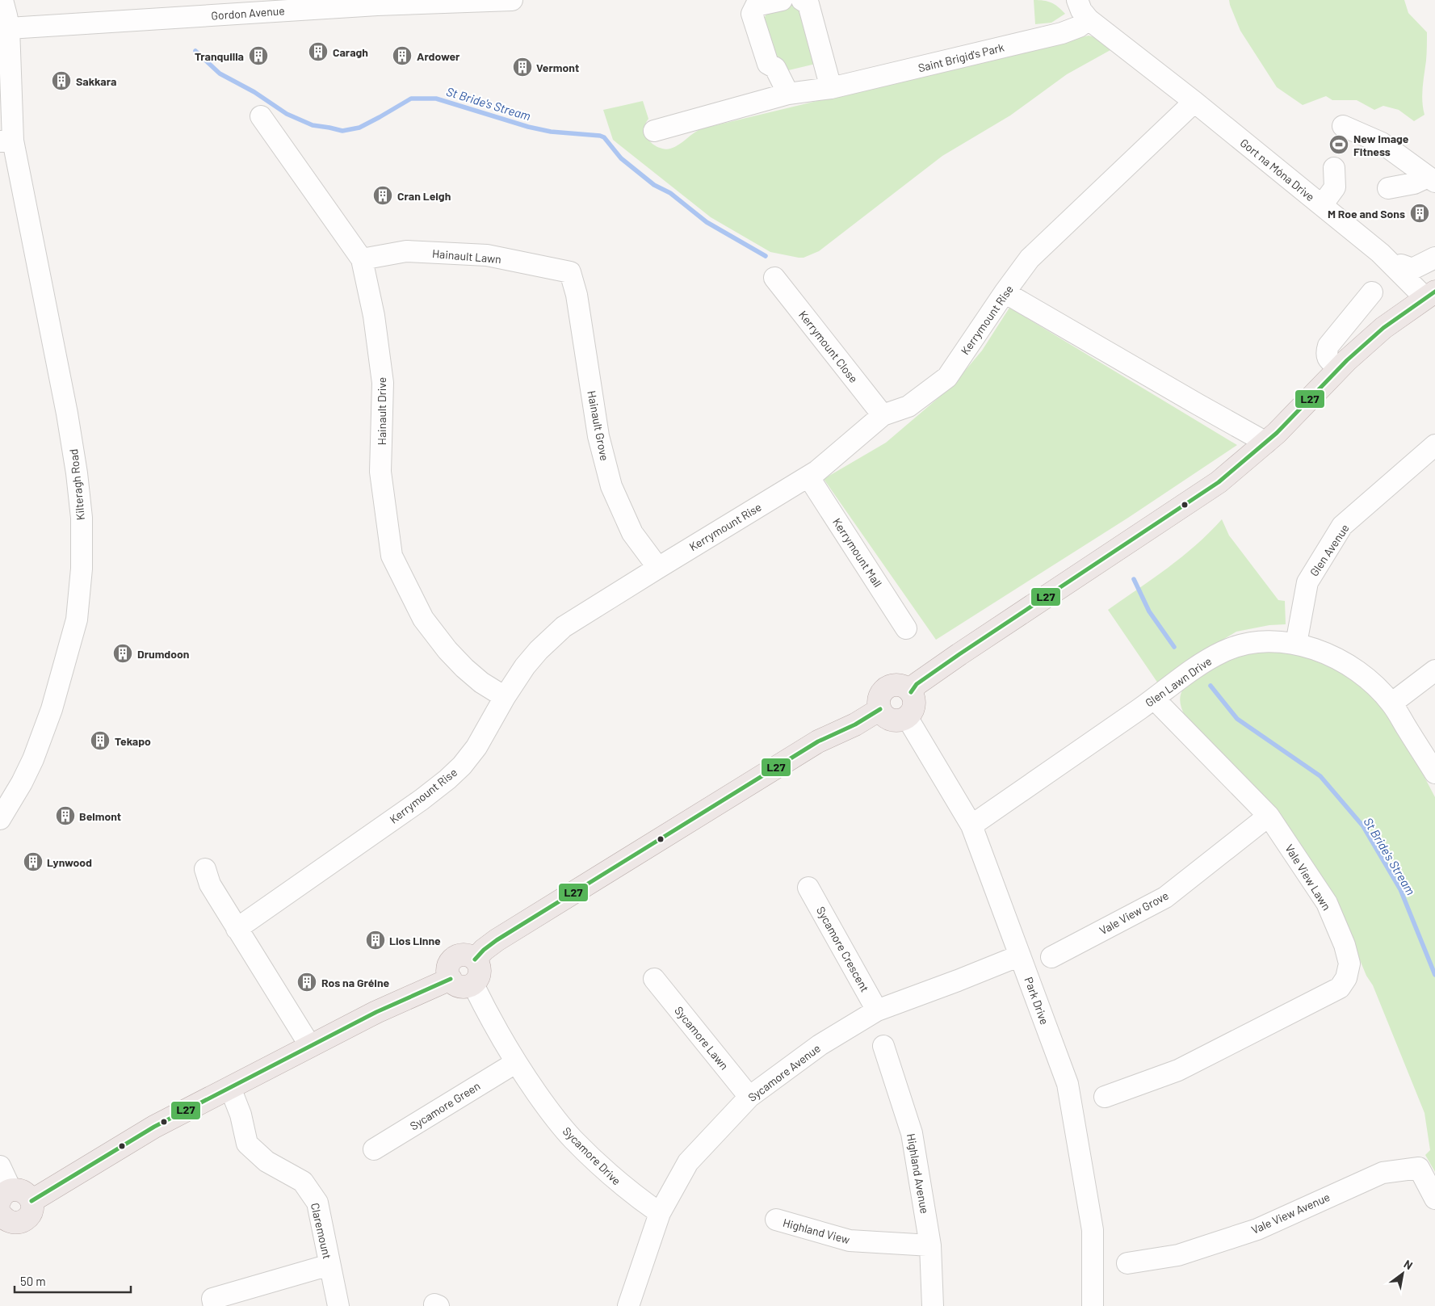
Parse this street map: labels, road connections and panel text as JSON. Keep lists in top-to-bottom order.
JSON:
{
  "streets": {
    "street": [
      "Gordon Avenue",
      "Saint Brigid's Park",
      "Gort na Móna Drive",
      "Hainault Lawn",
      "Kerrymount Rise",
      "Kerrymount Close",
      "Hainault Drive",
      "Hainault Grove",
      "Kilteragh Road",
      "Glen Avenue",
      "Kerrymount Mall",
      "Glen Lawn Drive",
      "Vale View Lawn",
      "Vale View Grove",
      "Sycamore Crescent",
      "Park Drive",
      "Sycamore Lawn",
      "Sycamore Avenue",
      "Sycamore Green",
      "Sycamore Drive",
      "Highland Avenue",
      "Vale View Avenue",
      "Claremount",
      "Highland View"
    ]
  },
  "crossings": [
    ["Gordon Avenue", "Kilteragh Road"],
    ["Saint Brigid's Park", "Gort na Móna Drive"],
    ["Gort na Móna Drive", "Kerrymount Rise"],
    ["Hainault Lawn", "Hainault Drive"],
    ["Hainault Lawn", "Hainault Grove"],
    ["Kerrymount Rise", "Kerrymount Close"],
    ["Kerrymount Rise", "Hainault Drive"],
    ["Kerrymount Rise", "Hainault Grove"],
    ["Kerrymount Rise", "Kerrymount Mall"],
    ["Glen Avenue", "Glen Lawn Drive"],
    ["Glen Lawn Drive", "Vale View Lawn"],
    ["Glen Lawn Drive", "Park Drive"],
    ["Vale View Lawn", "Vale View Grove"],
    ["Sycamore Crescent", "Sycamore Avenue"],
    ["Park Drive", "Sycamore Avenue"],
    ["Sycamore Lawn", "Sycamore Avenue"],
    ["Sycamore Avenue", "Sycamore Drive"],
    ["Sycamore Green", "Sycamore Drive"],
    ["Highland Avenue", "Highland View"]
  ],
  "water": ["St Bride's Stream"],
  "places": {
    "building": [
      "Caragh",
      "Tranquilla",
      "Ardower",
      "Vermont",
      "Sakkara",
      "Cran Leigh",
      "M Roe and Sons",
      "Drumdoon",
      "Tekapo",
      "Belmont",
      "Lynwood",
      "Lios Linne",
      "Ros na Gréine"
    ],
    "sports": ["New Image Fitness"]
  },
  "lines": ["transit line L27"],
  "scale_bar": "50 m",
  "north": "top right"
}
